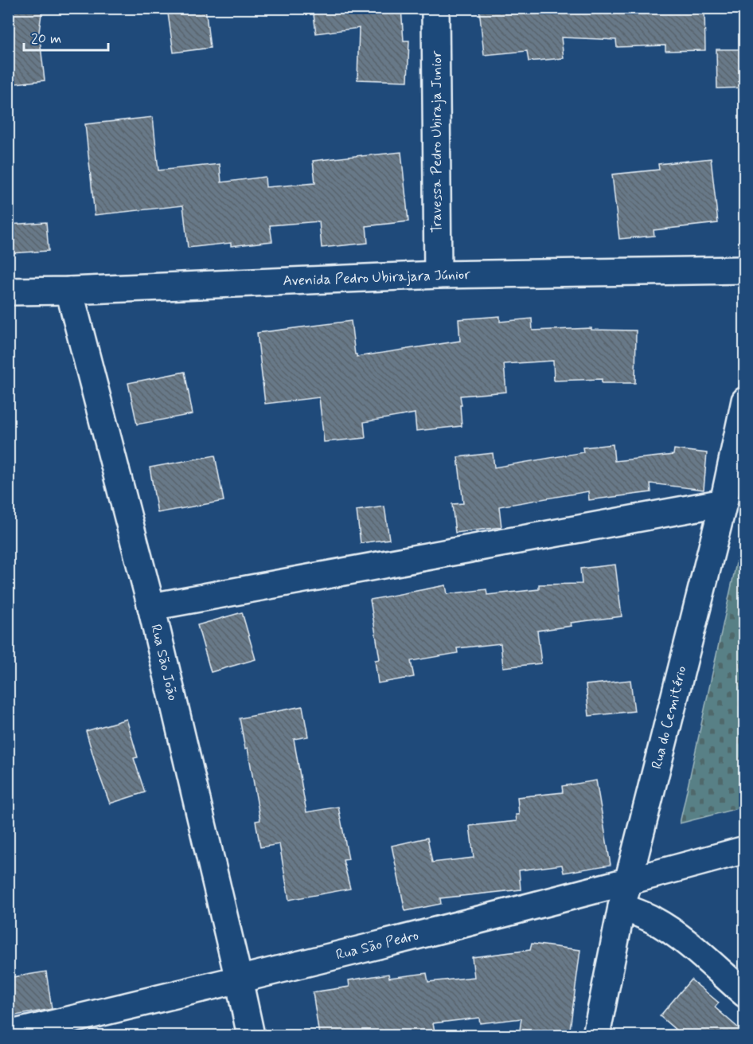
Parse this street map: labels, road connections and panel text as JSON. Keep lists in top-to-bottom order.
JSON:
{
  "streets": {
    "street": [
      "Travessa Pedro Ubiraja Junior",
      "Avenida Pedro Ubirajara Júnior",
      "Rua São João",
      "Rua do Cemitério",
      "Rua São Pedro"
    ]
  },
  "crossings": [
    ["Travessa Pedro Ubiraja Junior", "Avenida Pedro Ubirajara Júnior"],
    ["Avenida Pedro Ubirajara Júnior", "Rua São João"],
    ["Rua São João", "Rua São Pedro"],
    ["Rua do Cemitério", "Rua São Pedro"]
  ],
  "scale_bar": "20 m"
}
